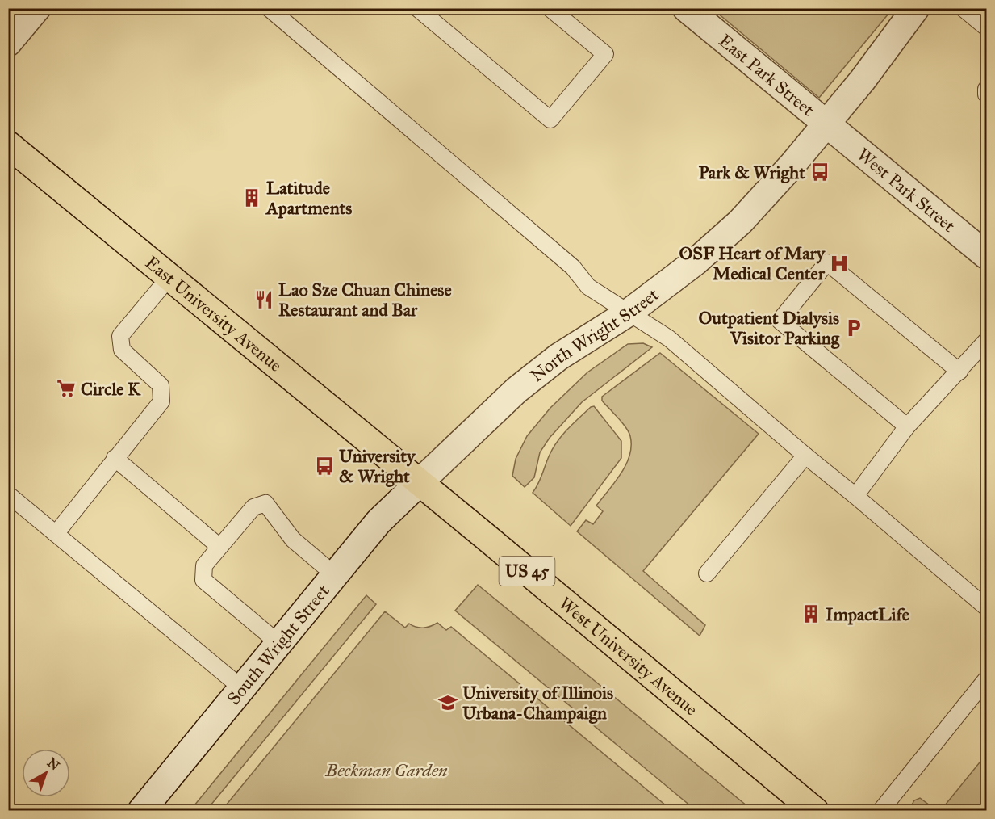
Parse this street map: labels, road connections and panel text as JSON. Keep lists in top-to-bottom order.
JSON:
{
  "streets": {
    "main road": ["East University Avenue", "US 45", "West University Avenue"],
    "street": [
      "East Park Street",
      "West Park Street",
      "North Wright Street",
      "South Wright Street"
    ]
  },
  "crossings": [
    ["East Park Street", "West Park Street"],
    ["East Park Street", "North Wright Street"],
    ["West Park Street", "North Wright Street"],
    ["East University Avenue", "North Wright Street"],
    ["East University Avenue", "South Wright Street"],
    ["East University Avenue", "West University Avenue"],
    ["North Wright Street", "South Wright Street"],
    ["North Wright Street", "West University Avenue"],
    ["South Wright Street", "West University Avenue"]
  ],
  "parks": ["Beckman Garden"],
  "places": {
    "bus stop": ["Park & Wright", "University & Wright"],
    "building": ["Latitude Apartments", "ImpactLife"],
    "hospital": ["OSF Heart of Mary Medical Center"],
    "restaurant": ["Lao Sze Chuan Chinese Restaurant and Bar"],
    "parking": ["Outpatient Dialysis Visitor Parking"],
    "supermarket": ["Circle K"],
    "school or university": ["University of Illinois Urbana-Champaign"]
  },
  "north": "top right"
}
